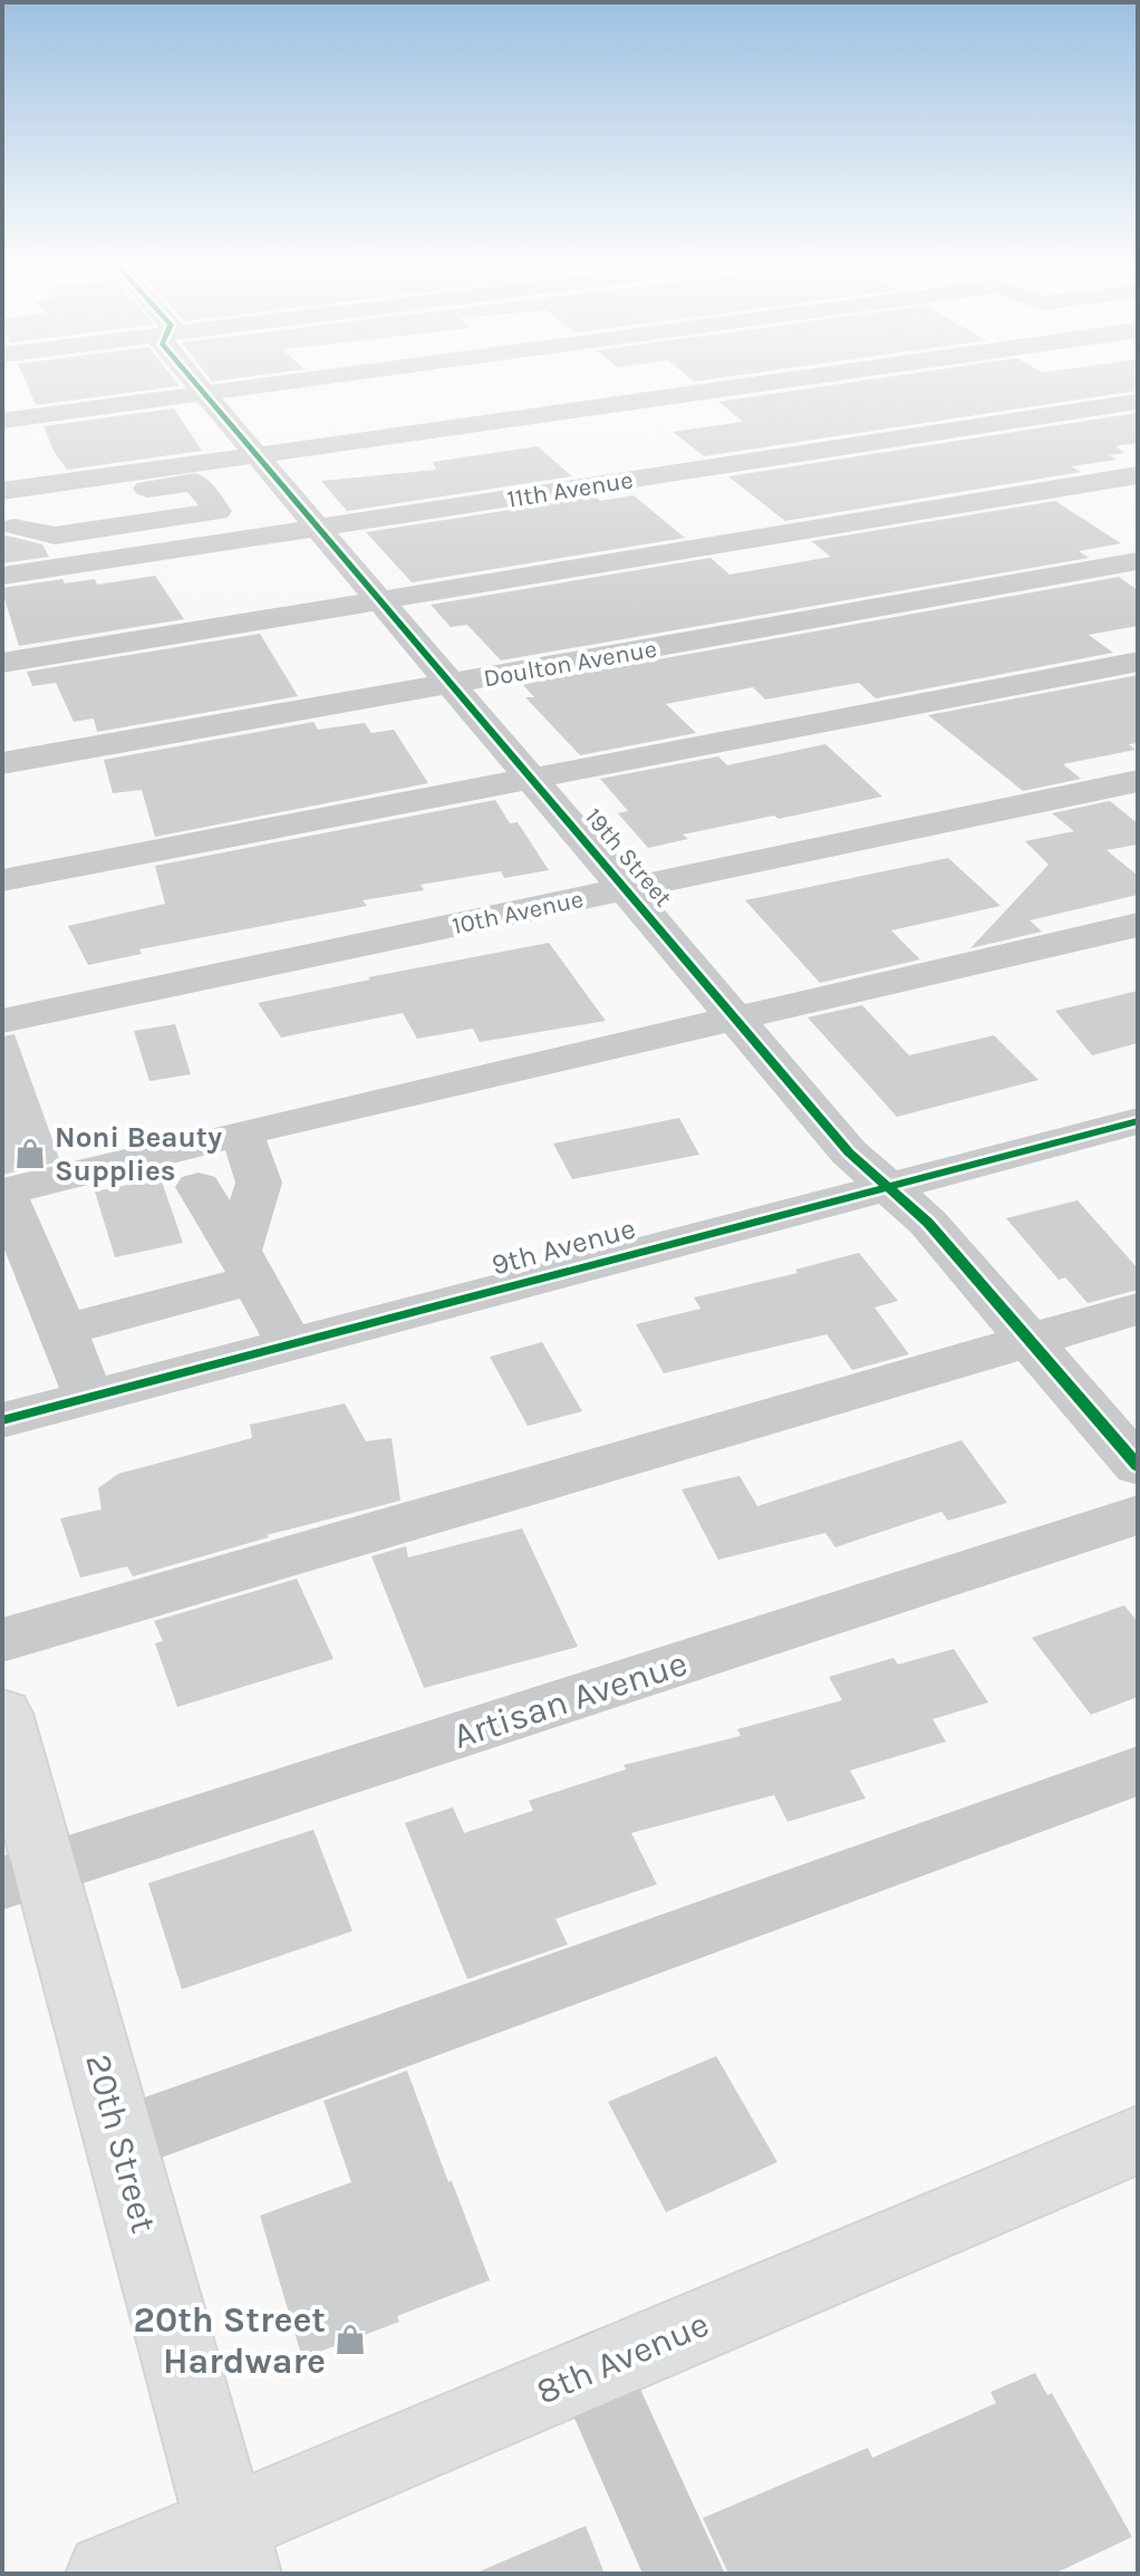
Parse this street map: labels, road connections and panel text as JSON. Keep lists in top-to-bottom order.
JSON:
{
  "streets": {
    "main road": ["20th Street", "8th Avenue"],
    "street": [
      "11th Avenue",
      "Doulton Avenue",
      "19th Street",
      "10th Avenue",
      "9th Avenue",
      "Artisan Avenue"
    ]
  },
  "crossings": [
    ["11th Avenue", "19th Street"],
    ["Doulton Avenue", "19th Street"],
    ["19th Street", "10th Avenue"],
    ["19th Street", "9th Avenue"],
    ["Artisan Avenue", "20th Street"],
    ["20th Street", "8th Avenue"]
  ],
  "places": {
    "shop": ["Noni Beauty Supplies", "20th Street Hardware"]
  }
}
